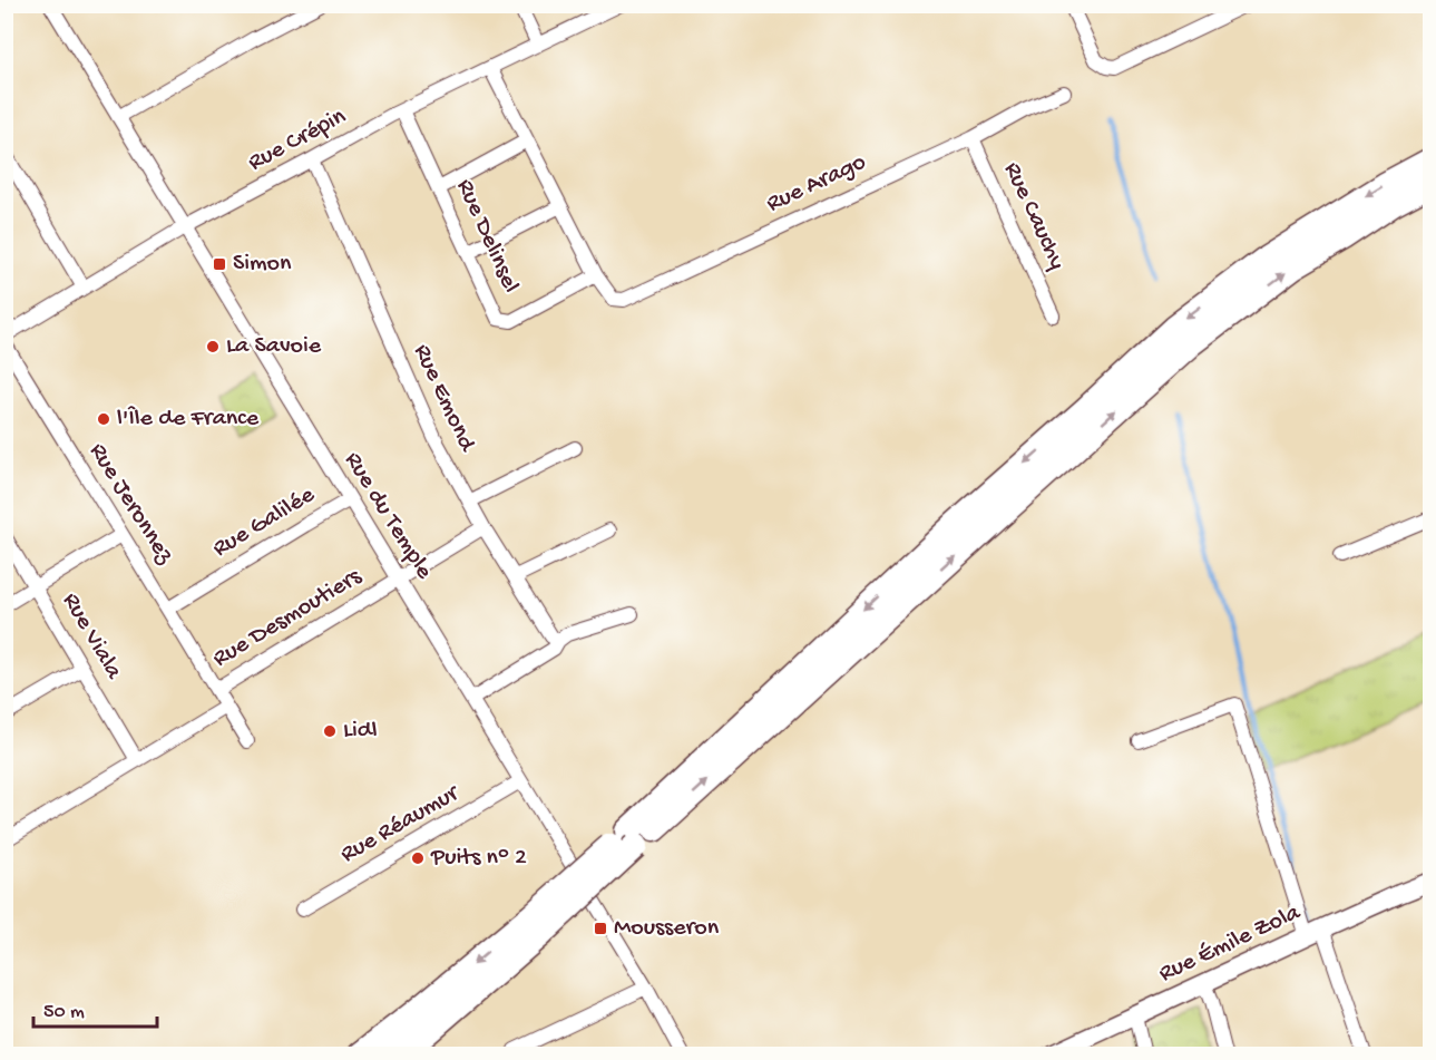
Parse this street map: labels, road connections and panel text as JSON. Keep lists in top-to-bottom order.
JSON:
{
  "streets": {
    "street": [
      "Rue Crépin",
      "Rue Arago",
      "Rue Cauchy",
      "Rue Delinsel",
      "Rue Emond",
      "Rue Jeronnez",
      "Rue du Temple",
      "Rue Galilée",
      "Rue Desmoutiers",
      "Rue Viala",
      "Rue Réaumur",
      "Rue Émile Zola"
    ]
  },
  "crossings": [
    ["Rue Crépin", "Rue Arago"],
    ["Rue Crépin", "Rue Delinsel"],
    ["Rue Crépin", "Rue Emond"],
    ["Rue Crépin", "Rue du Temple"],
    ["Rue Arago", "Rue Cauchy"],
    ["Rue Arago", "Rue Delinsel"],
    ["Rue Emond", "Rue Desmoutiers"],
    ["Rue Jeronnez", "Rue Galilée"],
    ["Rue Jeronnez", "Rue Desmoutiers"],
    ["Rue du Temple", "Rue Galilée"],
    ["Rue du Temple", "Rue Desmoutiers"],
    ["Rue du Temple", "Rue Réaumur"],
    ["Rue Desmoutiers", "Rue Viala"]
  ],
  "places": {
    "transit": ["Simon", "Mousseron"],
    "other": [
      "La Savoie",
      "l'Île de France",
      "Lidl",
      "Puits n° 2"
    ]
  },
  "scale_bar": "50 m"
}
